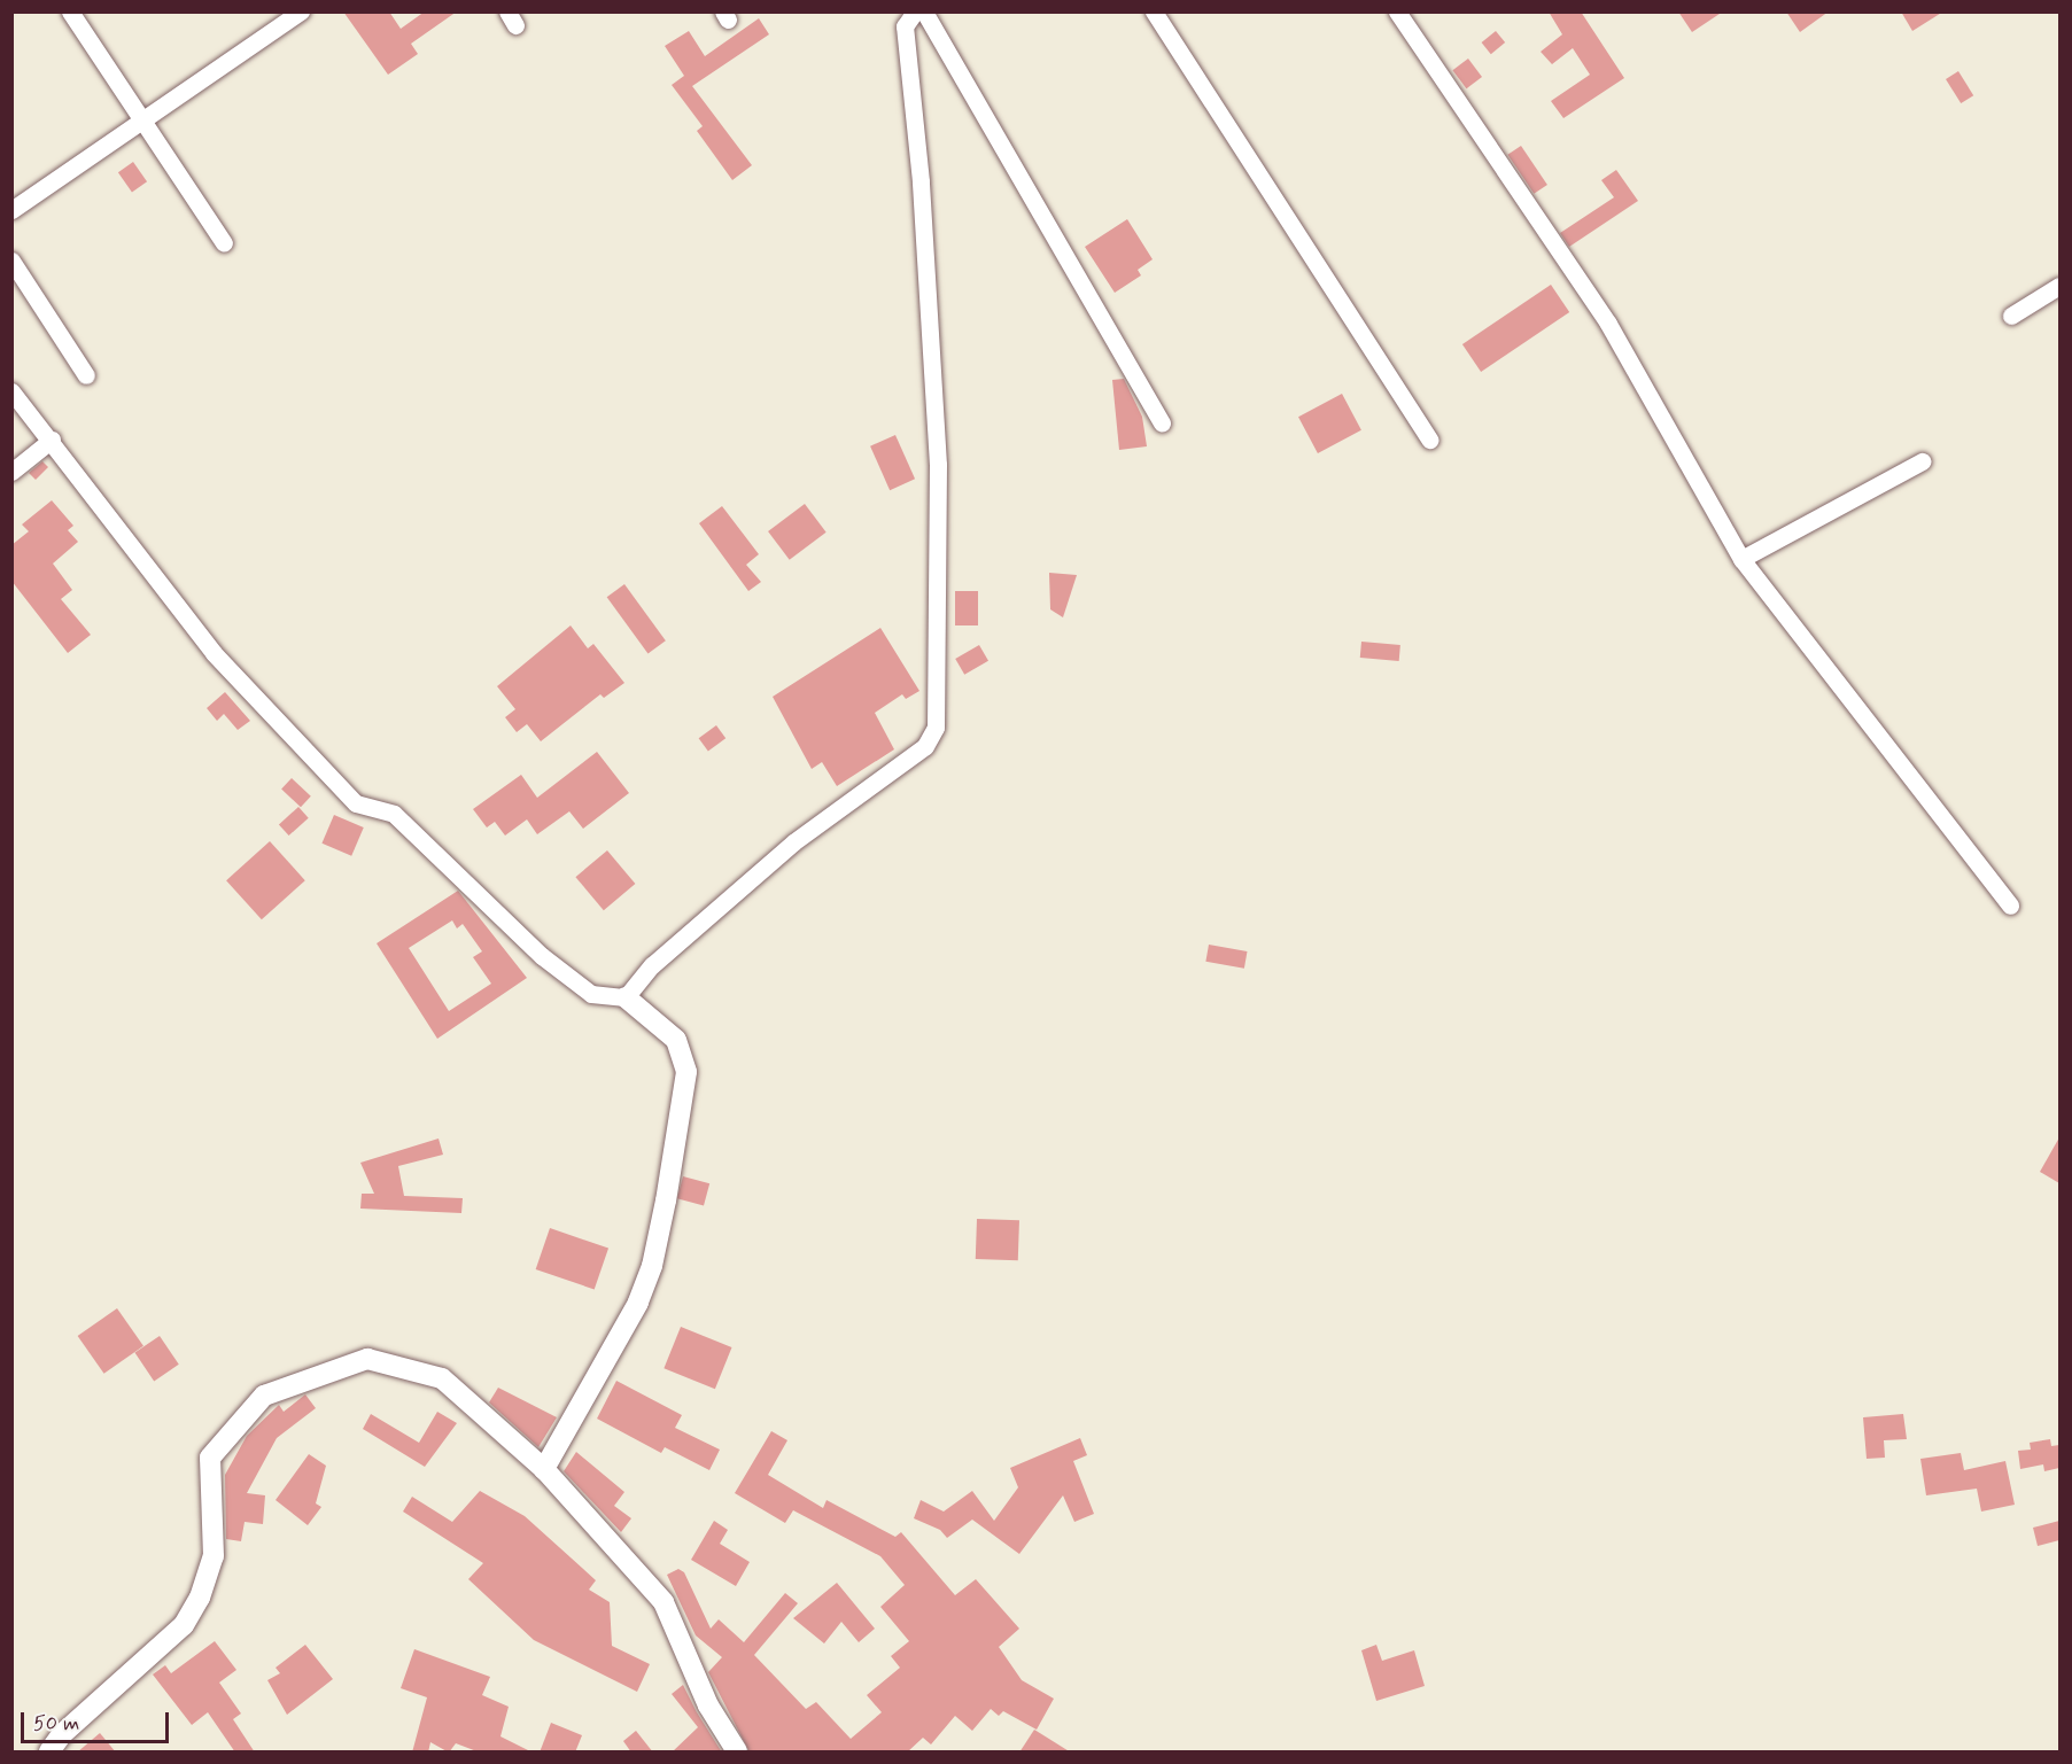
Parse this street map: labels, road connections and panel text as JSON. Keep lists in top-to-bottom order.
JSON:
{
  "scale_bar": "50 m"
}
